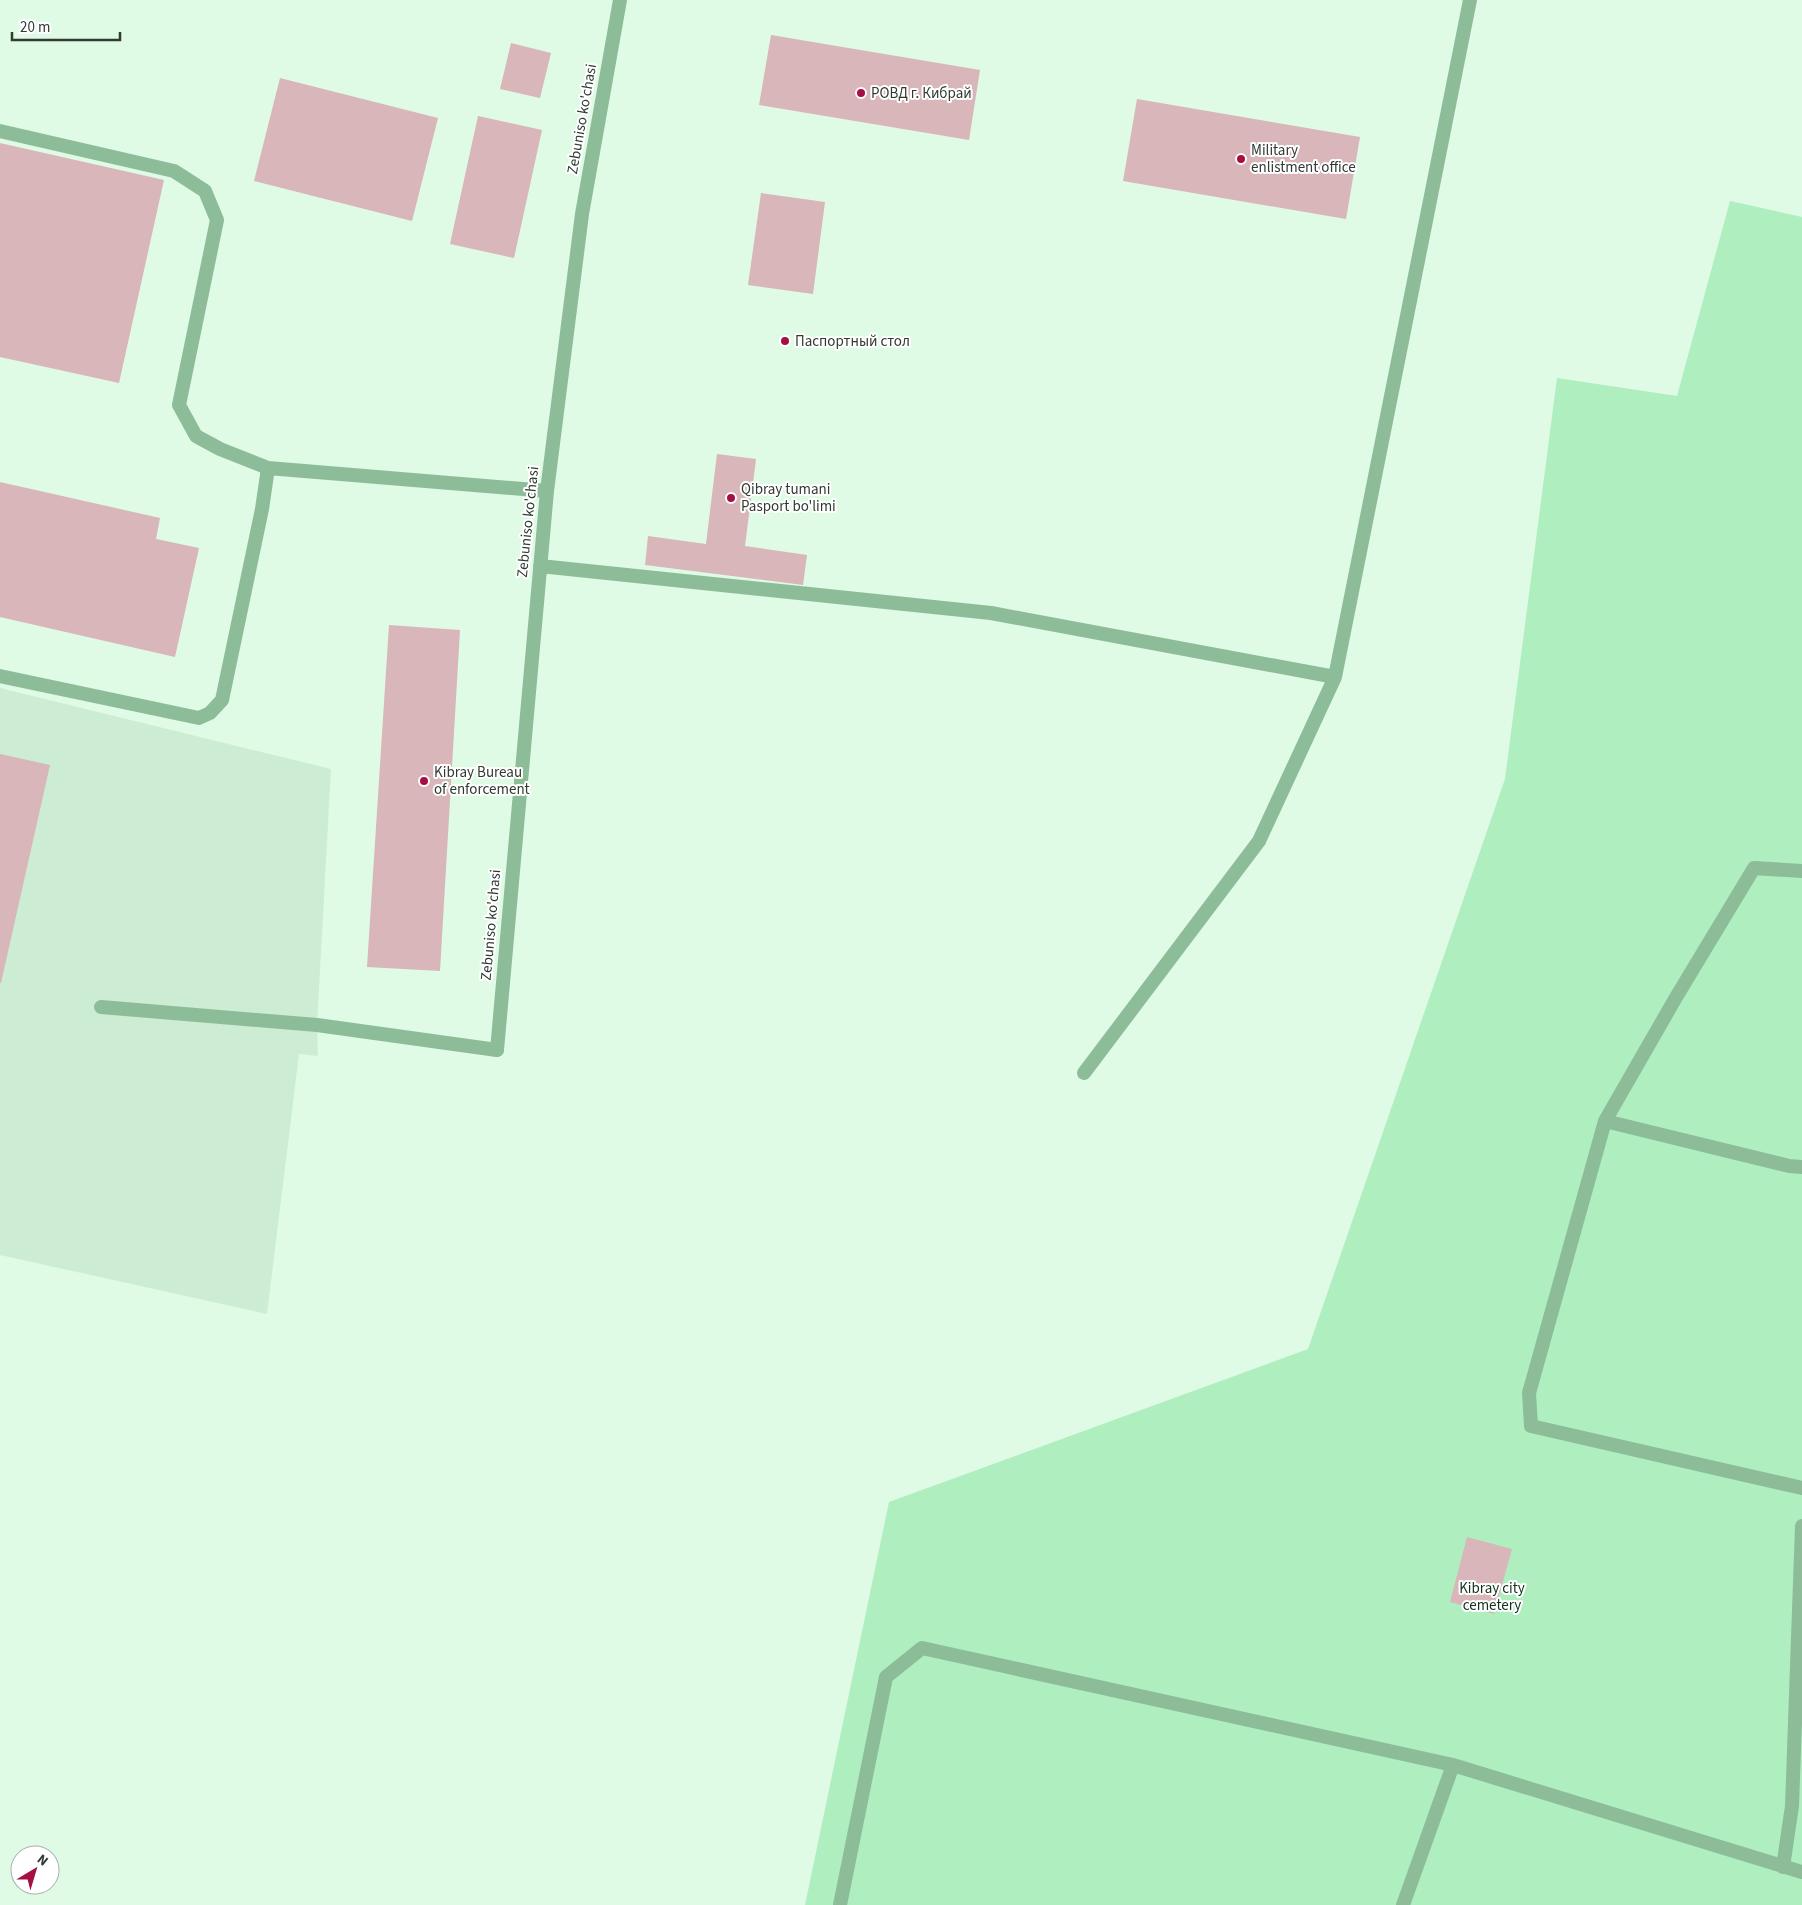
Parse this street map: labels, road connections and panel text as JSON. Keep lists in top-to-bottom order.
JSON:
{
  "streets": {
    "street": ["Zebuniso ko'chasi"]
  },
  "parks": ["Kibray city cemetery"],
  "places": [
    "РОВД г. Кибрай",
    "Military enlistment office",
    "Паспортный стол",
    "Qibray tumani Pasport bo'limi",
    "Kibray Bureau of enforcement"
  ],
  "scale_bar": "20 m",
  "north": "top right"
}
